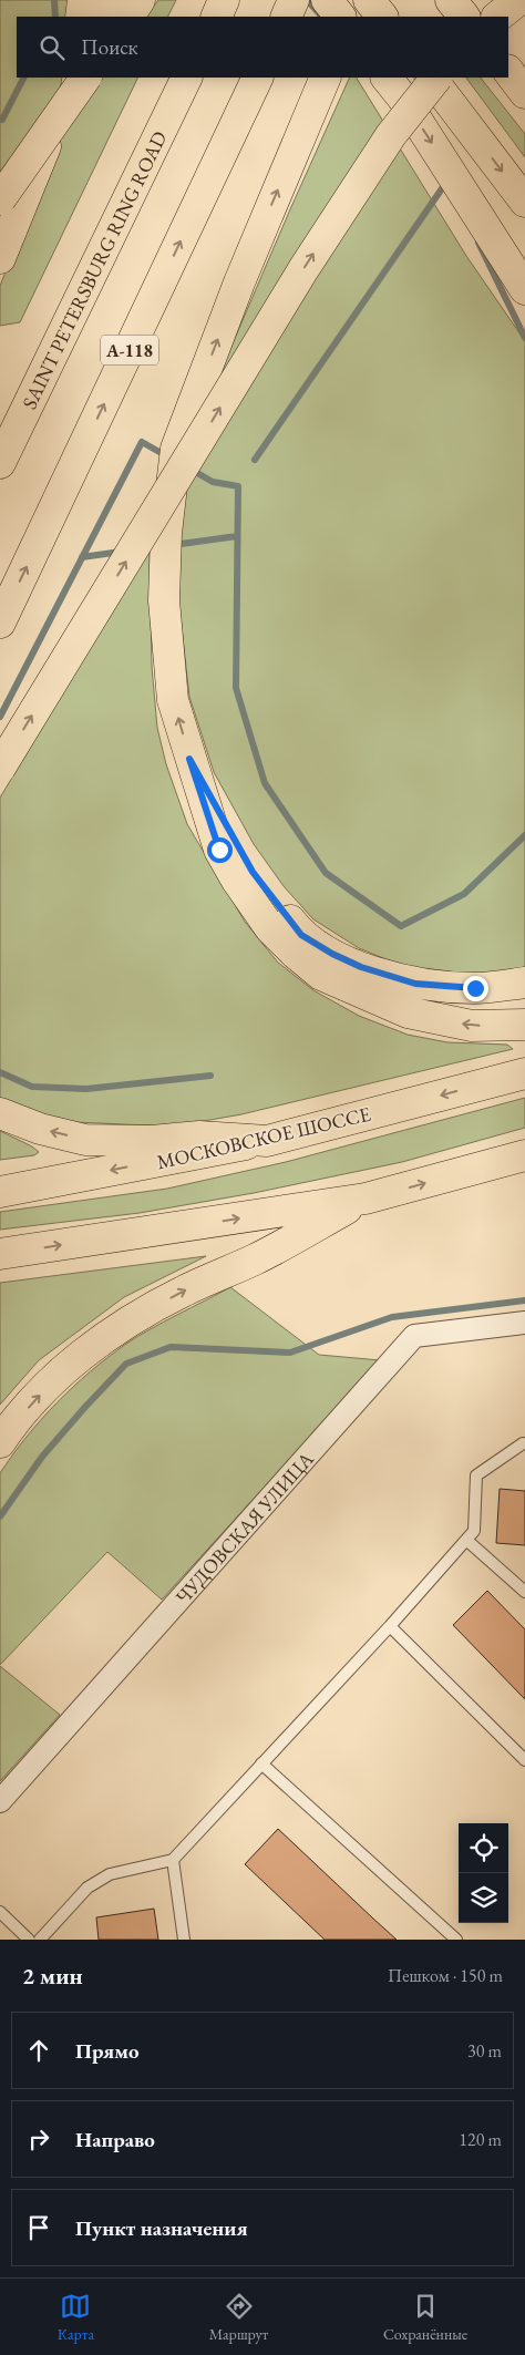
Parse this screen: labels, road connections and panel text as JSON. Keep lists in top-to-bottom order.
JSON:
{
  "streets": {
    "main road": ["SAINT PETERSBURG RING ROAD", "А-118", "МОСКОВСКОЕ ШОССЕ"],
    "street": ["ЧУДОВСКАЯ УЛИЦА"]
  },
  "page": {
    "search": "Поиск",
    "heading": ["2 мин", "Пешком · 150 m"],
    "list": [
      ["Прямо", "30 m"],
      ["Направо", "120 m"],
      "Пункт назначения"
    ],
    "nav": ["Карта", "Маршрут", "Сохранённые"]
  }
}
